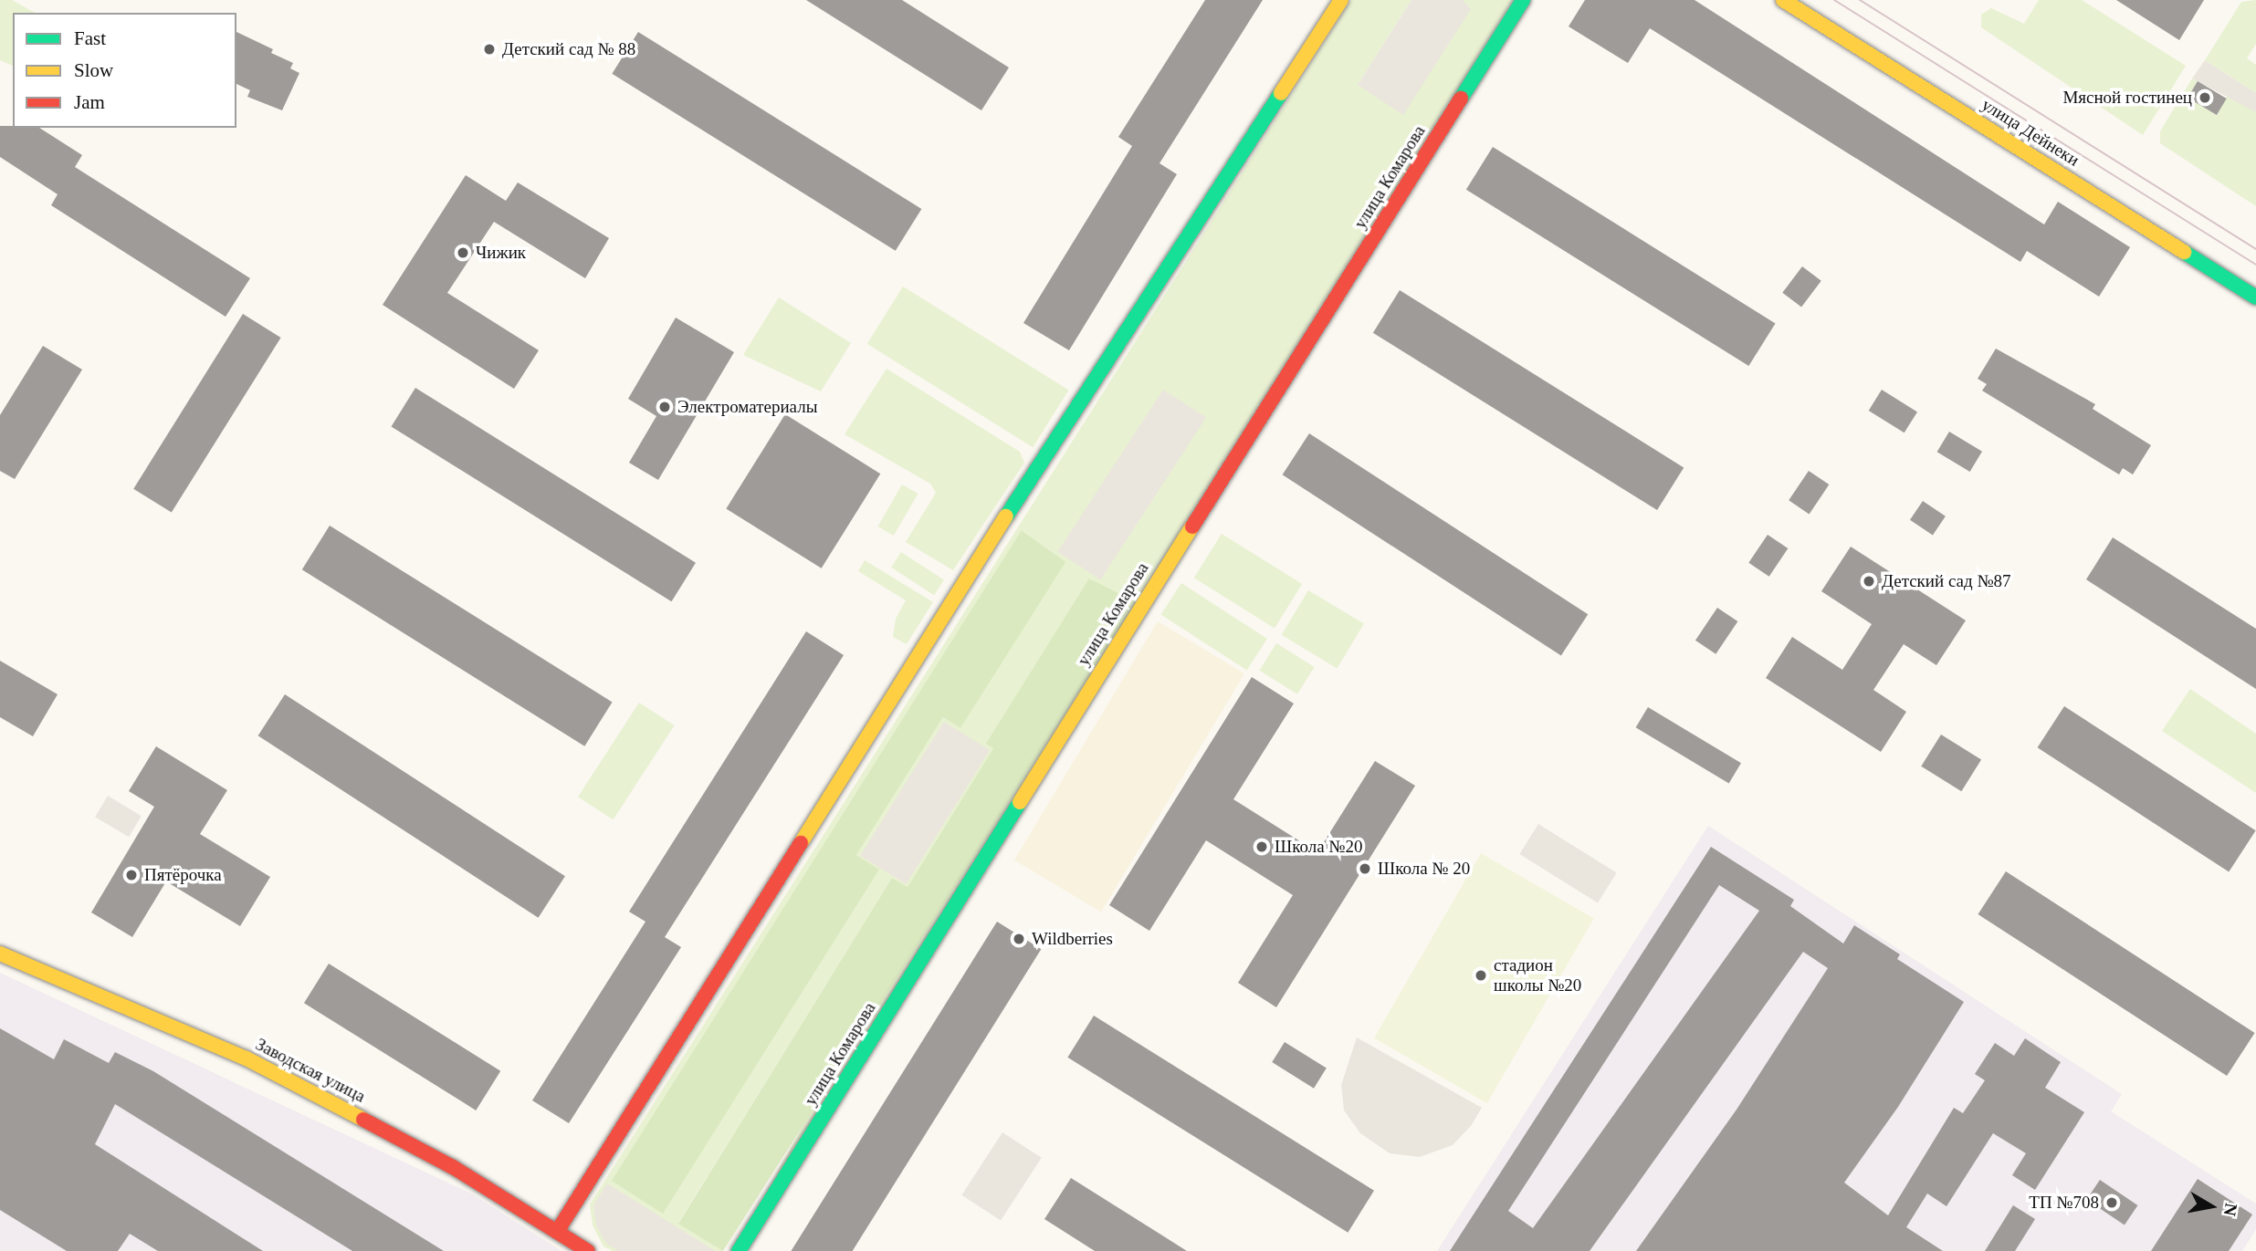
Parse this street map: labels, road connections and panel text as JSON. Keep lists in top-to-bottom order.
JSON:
{
  "streets": {
    "street": ["улица Дейнеки", "улица Комарова", "Заводская улица"]
  },
  "places": [
    "Детский сад № 88",
    "Мясной гостинец",
    "Чижик",
    "Электроматериалы",
    "Детский сад №87",
    "Школа №20",
    "Школа № 20",
    "Пятёрочка",
    "Wildberries",
    "стадион школы №20",
    "ТП №708"
  ],
  "legend": ["Fast", "Slow", "Jam"],
  "north": "right"
}
